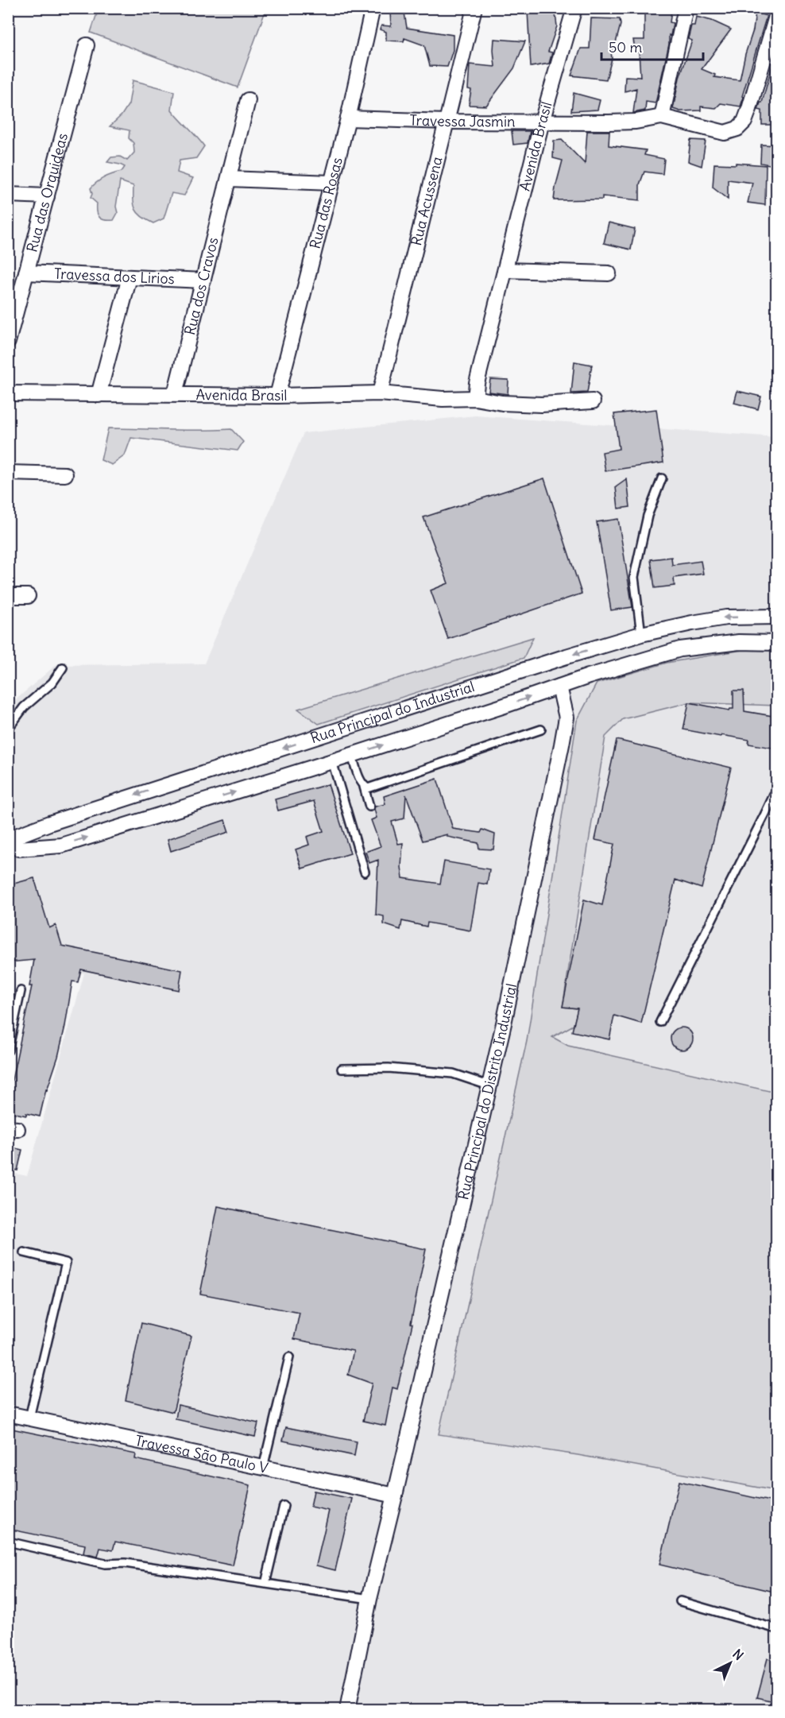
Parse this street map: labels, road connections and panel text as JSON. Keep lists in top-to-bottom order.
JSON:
{
  "streets": {
    "street": [
      "Travessa Jasmin",
      "Avenida Brasil",
      "Rua das Orquideas",
      "Rua Acussena",
      "Rua das Rosas",
      "Travessa dos Lirios",
      "Rua dos Cravos",
      "Rua Principal do Industrial",
      "Rua Principal do Distrito Industrial",
      "Travessa São Paulo V"
    ]
  },
  "crossings": [
    ["Travessa Jasmin", "Avenida Brasil"],
    ["Travessa Jasmin", "Rua Acussena"],
    ["Travessa Jasmin", "Rua das Rosas"],
    ["Avenida Brasil", "Rua Acussena"],
    ["Avenida Brasil", "Rua das Rosas"],
    ["Avenida Brasil", "Rua dos Cravos"],
    ["Rua das Orquideas", "Travessa dos Lirios"],
    ["Travessa dos Lirios", "Rua dos Cravos"],
    ["Rua Principal do Industrial", "Rua Principal do Distrito Industrial"],
    ["Rua Principal do Distrito Industrial", "Travessa São Paulo V"]
  ],
  "scale_bar": "50 m",
  "north": "top right"
}
